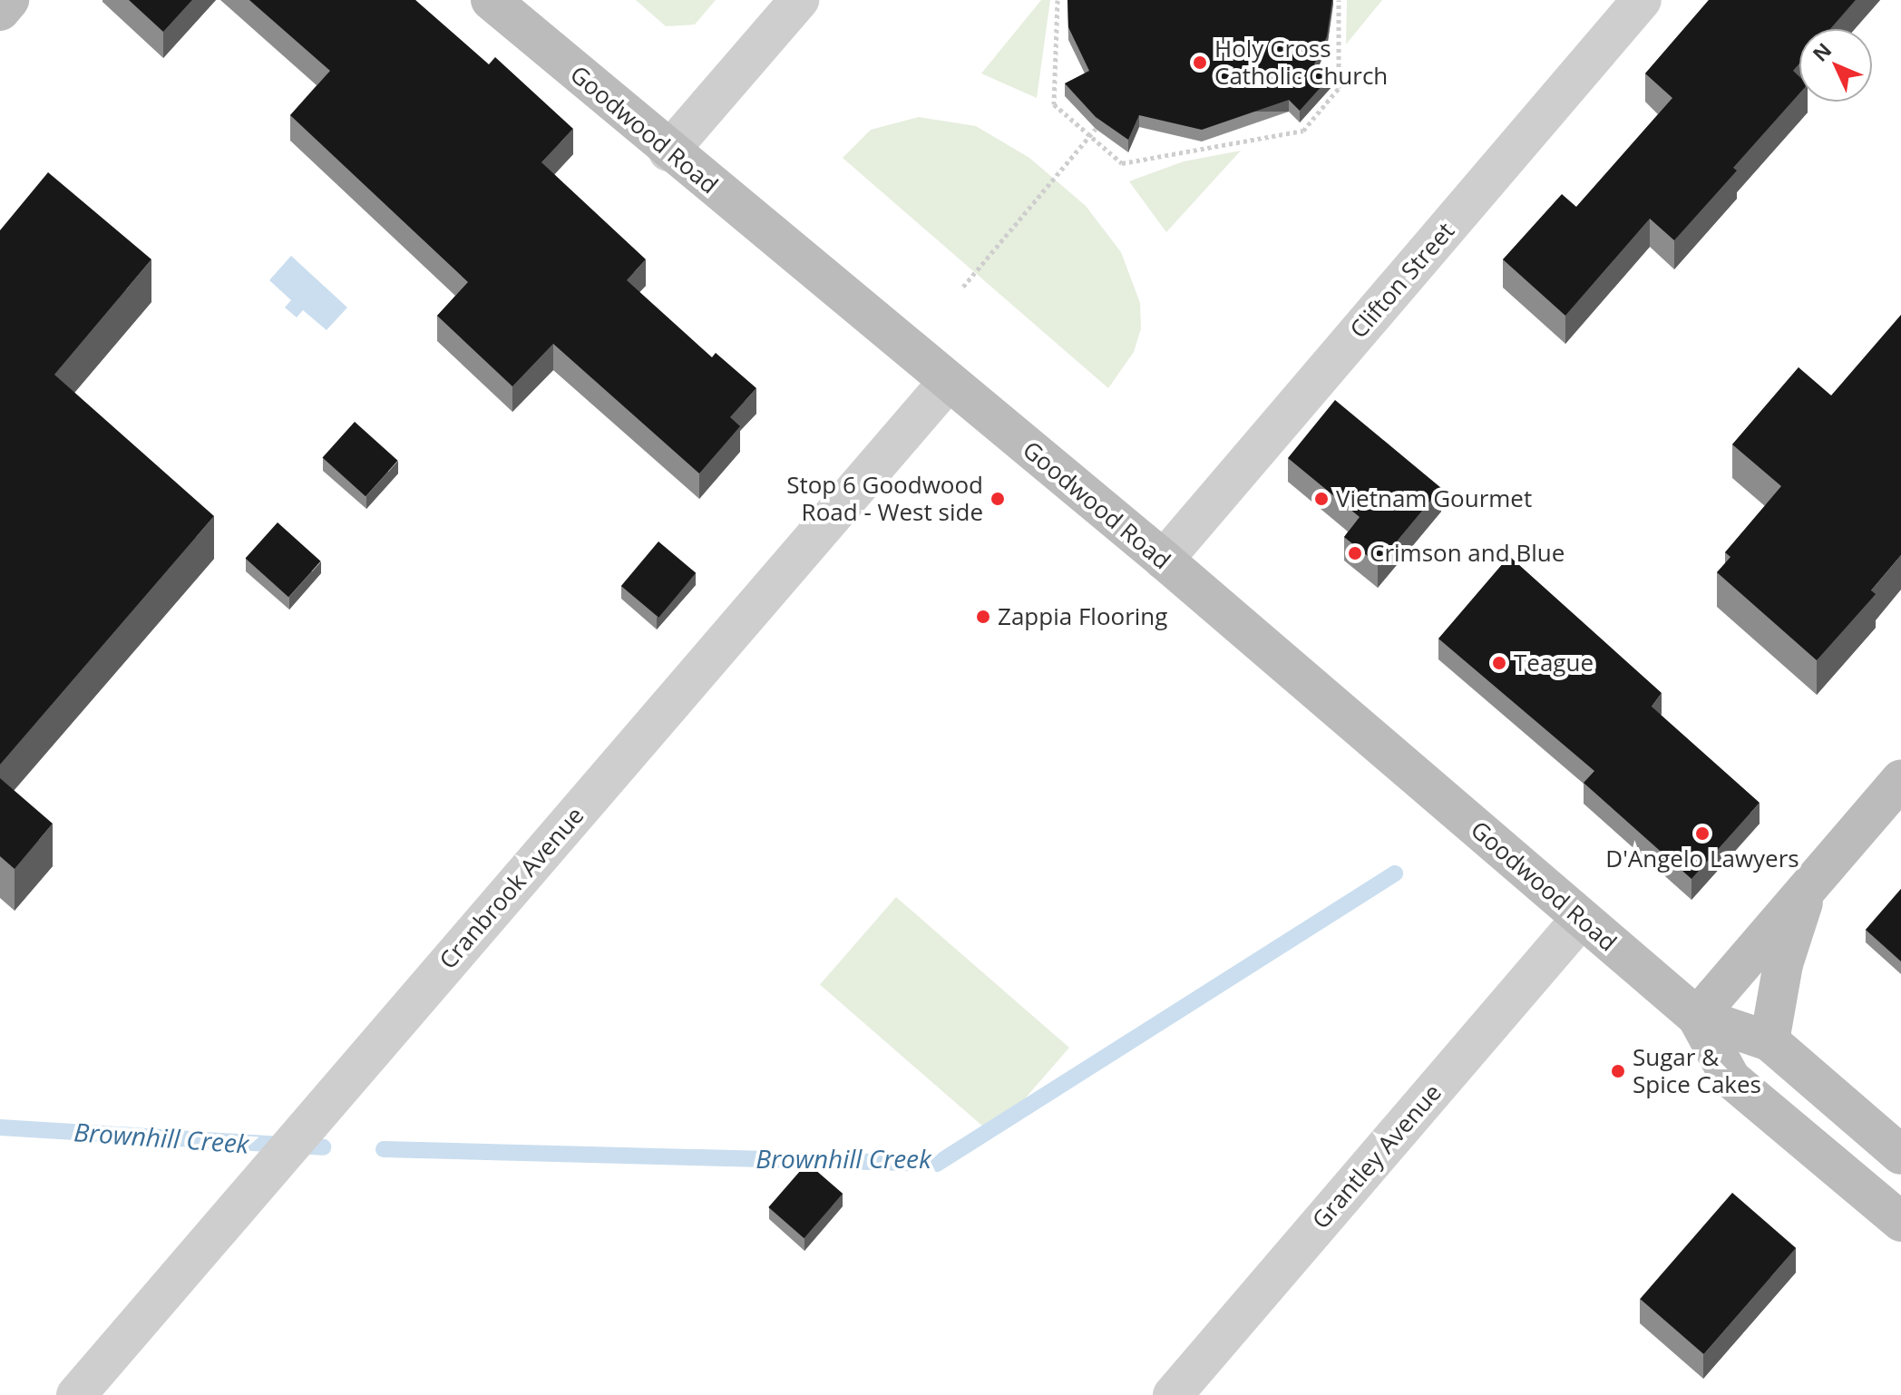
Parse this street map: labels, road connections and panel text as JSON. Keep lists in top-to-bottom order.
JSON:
{
  "streets": {
    "main road": ["Goodwood Road"],
    "street": ["Clifton Street", "Cranbrook Avenue", "Grantley Avenue"]
  },
  "crossings": [
    ["Goodwood Road", "Clifton Street"],
    ["Goodwood Road", "Cranbrook Avenue"],
    ["Goodwood Road", "Grantley Avenue"]
  ],
  "water": ["Brownhill Creek"],
  "places": [
    "Holy Cross Catholic Church",
    "Stop 6 Goodwood Road - West side",
    "Vietnam Gourmet",
    "Crimson and Blue",
    "Zappia Flooring",
    "Teague",
    "D'Angelo Lawyers",
    "Sugar & Spice Cakes"
  ],
  "north": "top left"
}
